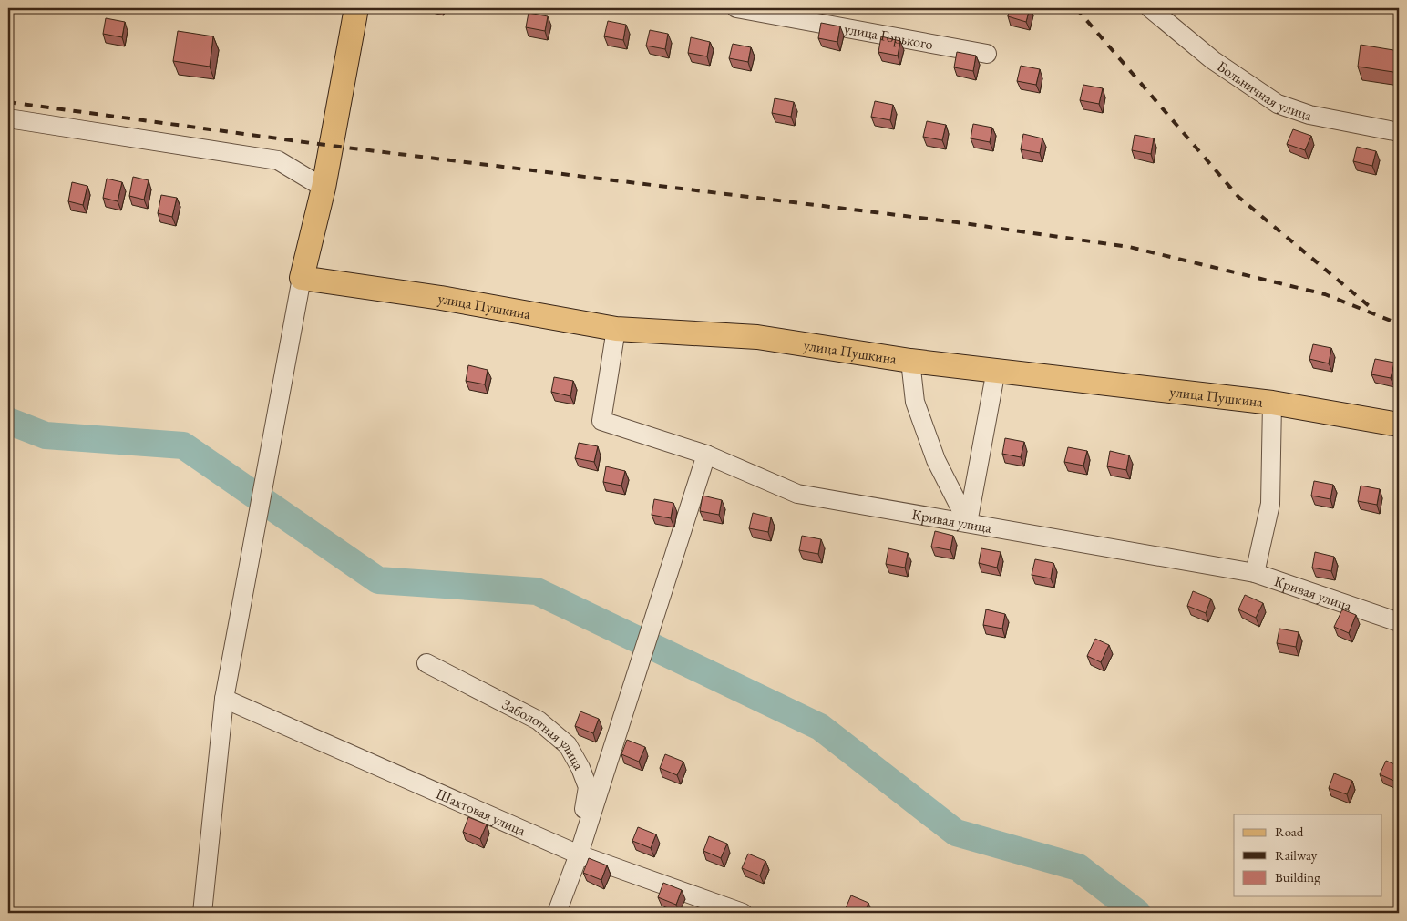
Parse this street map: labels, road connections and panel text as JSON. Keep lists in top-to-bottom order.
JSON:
{
  "streets": {
    "main road": ["улица Пушкина"],
    "street": [
      "улица Горького",
      "Больничная улица",
      "Кривая улица",
      "Заболотная улица",
      "Шахтовая улица"
    ]
  },
  "crossings": [
    ["улица Пушкина", "Кривая улица"],
    ["Заболотная улица", "Шахтовая улица"]
  ],
  "legend": ["Road", "Railway", "Building"]
}
